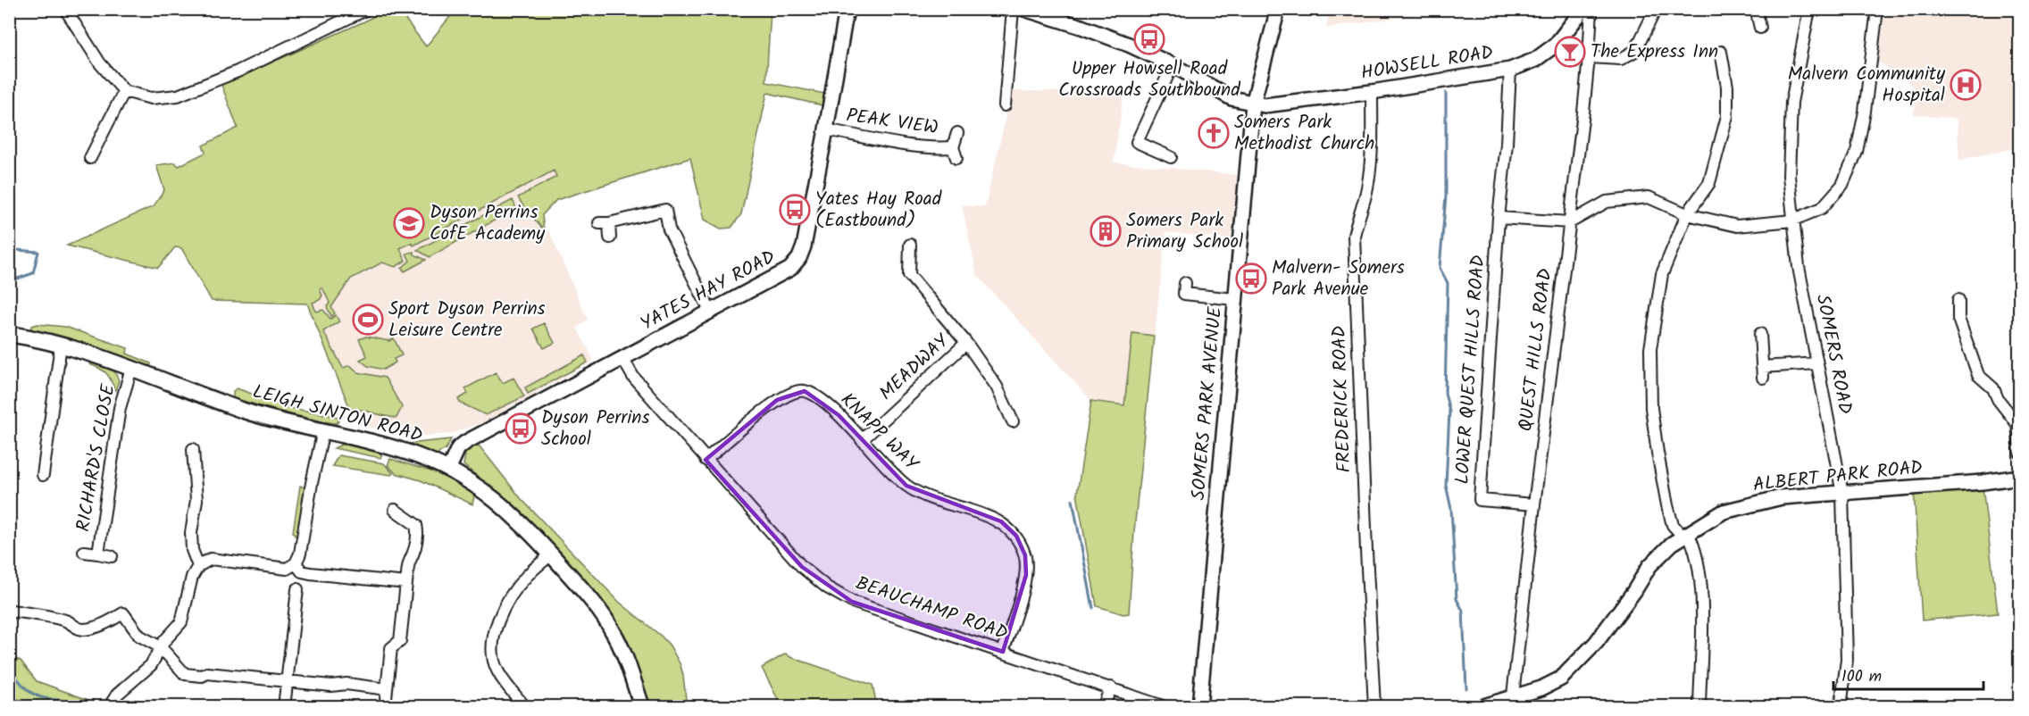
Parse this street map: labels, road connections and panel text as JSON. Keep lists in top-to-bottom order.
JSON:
{
  "streets": {
    "main road": ["LEIGH SINTON ROAD"],
    "street": [
      "HOWSELL ROAD",
      "PEAK VIEW",
      "YATES HAY ROAD",
      "QUEST HILLS ROAD",
      "SOMERS ROAD",
      "MEADWAY",
      "LOWER QUEST HILLS ROAD",
      "FREDERICK ROAD",
      "SOMERS PARK AVENUE",
      "KNAPP WAY",
      "RICHARD'S CLOSE",
      "ALBERT PARK ROAD",
      "BEAUCHAMP ROAD"
    ]
  },
  "crossings": [
    ["HOWSELL ROAD", "LOWER QUEST HILLS ROAD"],
    ["HOWSELL ROAD", "FREDERICK ROAD"],
    ["HOWSELL ROAD", "SOMERS PARK AVENUE"],
    ["PEAK VIEW", "YATES HAY ROAD"],
    ["YATES HAY ROAD", "LEIGH SINTON ROAD"],
    ["YATES HAY ROAD", "BEAUCHAMP ROAD"],
    ["QUEST HILLS ROAD", "LOWER QUEST HILLS ROAD"],
    ["QUEST HILLS ROAD", "ALBERT PARK ROAD"],
    ["SOMERS ROAD", "ALBERT PARK ROAD"],
    ["MEADWAY", "KNAPP WAY"],
    ["LEIGH SINTON ROAD", "RICHARD'S CLOSE"],
    ["KNAPP WAY", "BEAUCHAMP ROAD"]
  ],
  "places": {
    "bus stop": [
      "Upper Howsell Road Crossroads Southbound",
      "Yates Hay Road (Eastbound)",
      "Malvern- Somers Park Avenue",
      "Dyson Perrins School"
    ],
    "bar": ["The Express Inn"],
    "hospital": ["Malvern Community Hospital"],
    "church": ["Somers Park Methodist Church"],
    "school or university": ["Dyson Perrins CofE Academy"],
    "building": ["Somers Park Primary School"],
    "sports": ["Sport Dyson Perrins Leisure Centre"]
  },
  "scale_bar": "100 m"
}
